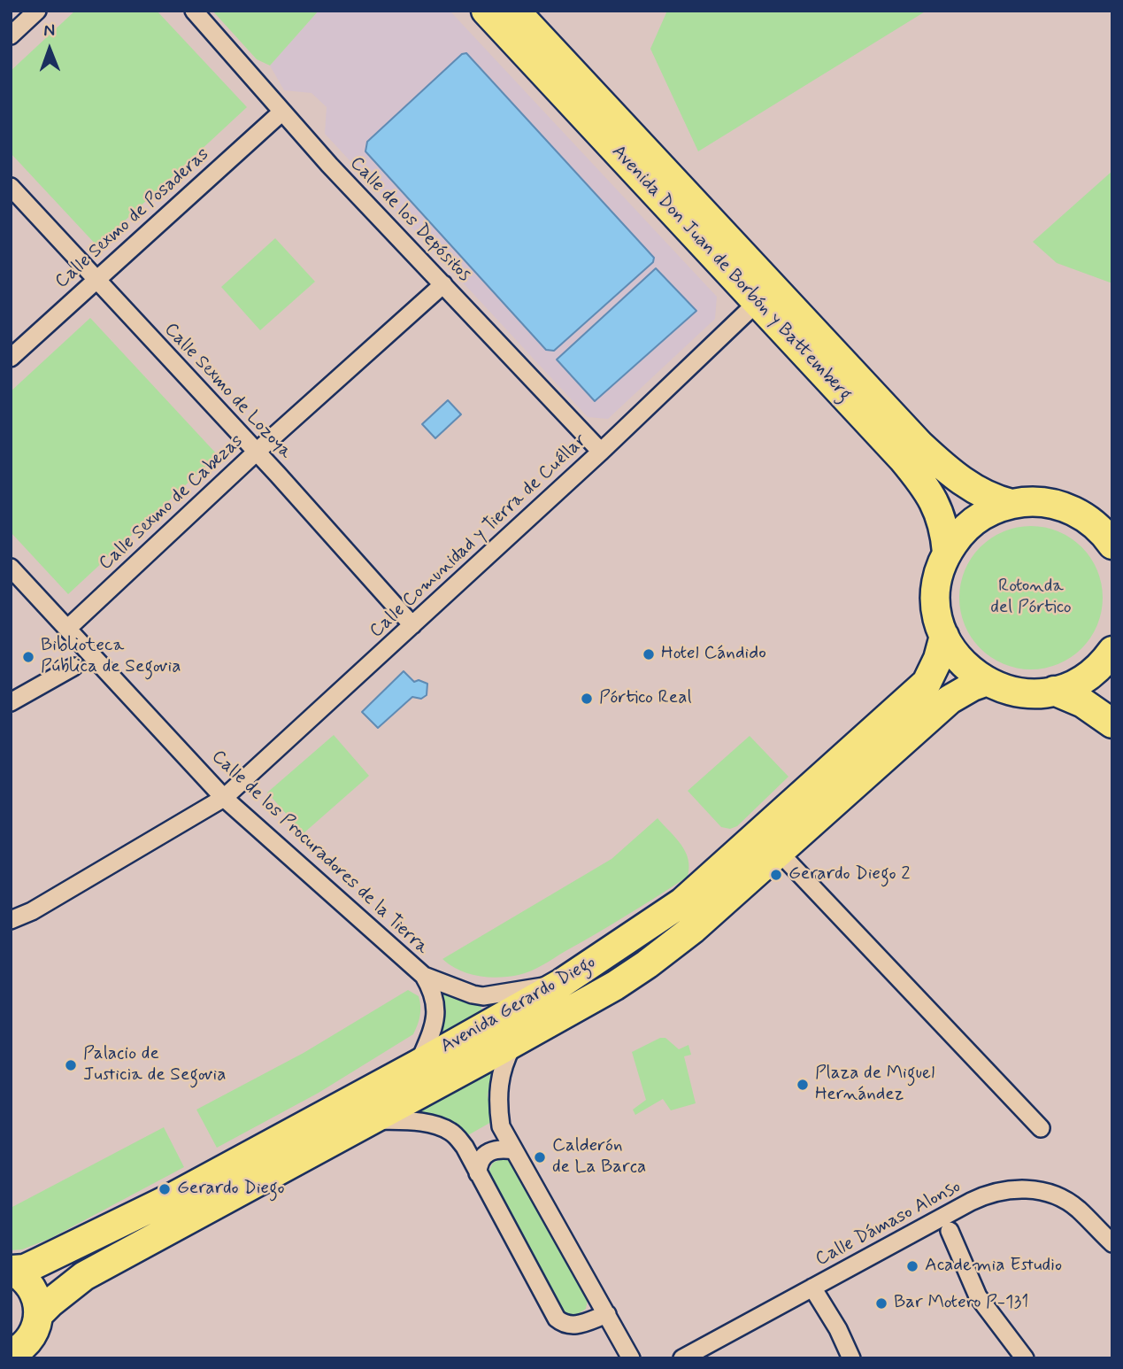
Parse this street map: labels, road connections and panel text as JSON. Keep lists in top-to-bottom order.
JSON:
{
  "streets": {
    "main road": ["Avenida Don Juan de Borbón y Battemberg", "Avenida Gerardo Diego"],
    "street": [
      "Calle Sexmo de Posaderas",
      "Calle de los Depósitos",
      "Calle Sexmo de Lozoya",
      "Calle Sexmo de Cabezas",
      "Calle Comunidad y Tierra de Cuéllar",
      "Calle de los Procuradores de la Tierra",
      "Calle Dámaso Alonso"
    ]
  },
  "crossings": [
    ["Calle Sexmo de Posaderas", "Calle de los Depósitos"],
    ["Calle Sexmo de Posaderas", "Calle Sexmo de Lozoya"],
    ["Calle de los Depósitos", "Calle Sexmo de Cabezas"],
    ["Calle de los Depósitos", "Calle Comunidad y Tierra de Cuéllar"],
    ["Avenida Don Juan de Borbón y Battemberg", "Calle Comunidad y Tierra de Cuéllar"],
    ["Calle Sexmo de Lozoya", "Calle Sexmo de Cabezas"],
    ["Calle Sexmo de Lozoya", "Calle Comunidad y Tierra de Cuéllar"],
    ["Calle Sexmo de Cabezas", "Calle de los Procuradores de la Tierra"],
    ["Calle Comunidad y Tierra de Cuéllar", "Calle de los Procuradores de la Tierra"]
  ],
  "parks": ["Rotonda del Pórtico"],
  "places": [
    "Hotel Cándido",
    "Biblioteca Pública de Segovia",
    "Pórtico Real",
    "Gerardo Diego 2",
    "Palacio de Justicia de Segovia",
    "Plaza de Miguel Hernández",
    "Calderón de La Barca",
    "Gerardo Diego",
    "Academia Estudio",
    "Bar Motero P-131"
  ],
  "north": "top"
}
